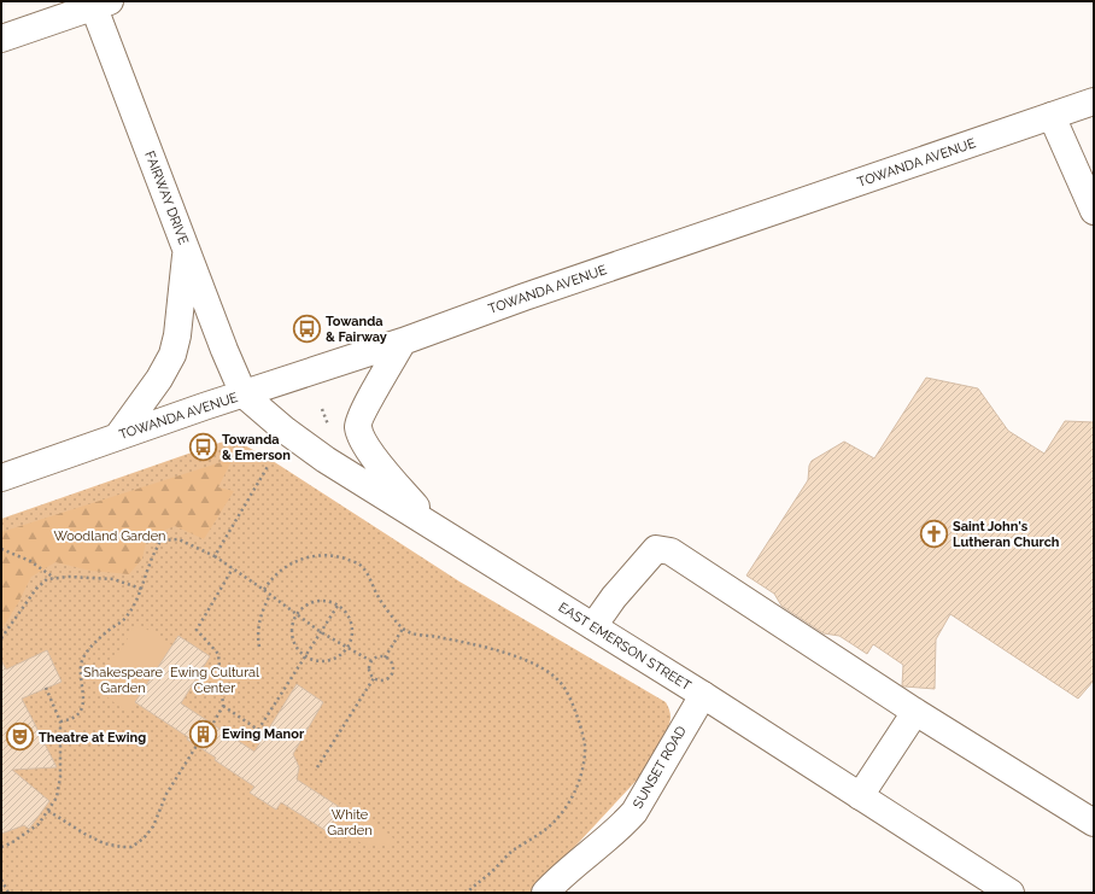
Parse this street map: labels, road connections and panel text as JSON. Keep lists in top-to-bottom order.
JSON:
{
  "streets": {
    "main road": [
      "TOWANDA AVENUE",
      "FAIRWAY DRIVE",
      "EAST EMERSON STREET",
      "SUNSET ROAD"
    ]
  },
  "crossings": [
    ["TOWANDA AVENUE", "FAIRWAY DRIVE"],
    ["TOWANDA AVENUE", "EAST EMERSON STREET"],
    ["FAIRWAY DRIVE", "EAST EMERSON STREET"],
    ["EAST EMERSON STREET", "SUNSET ROAD"]
  ],
  "parks": [
    "Woodland Garden",
    "Shakespeare Garden",
    "Ewing Cultural Center",
    "White Garden"
  ],
  "places": {
    "bus stop": ["Towanda & Fairway", "Towanda & Emerson"],
    "church": ["Saint John's Lutheran Church"],
    "building": ["Ewing Manor"],
    "theatre": ["Theatre at Ewing"]
  }
}
